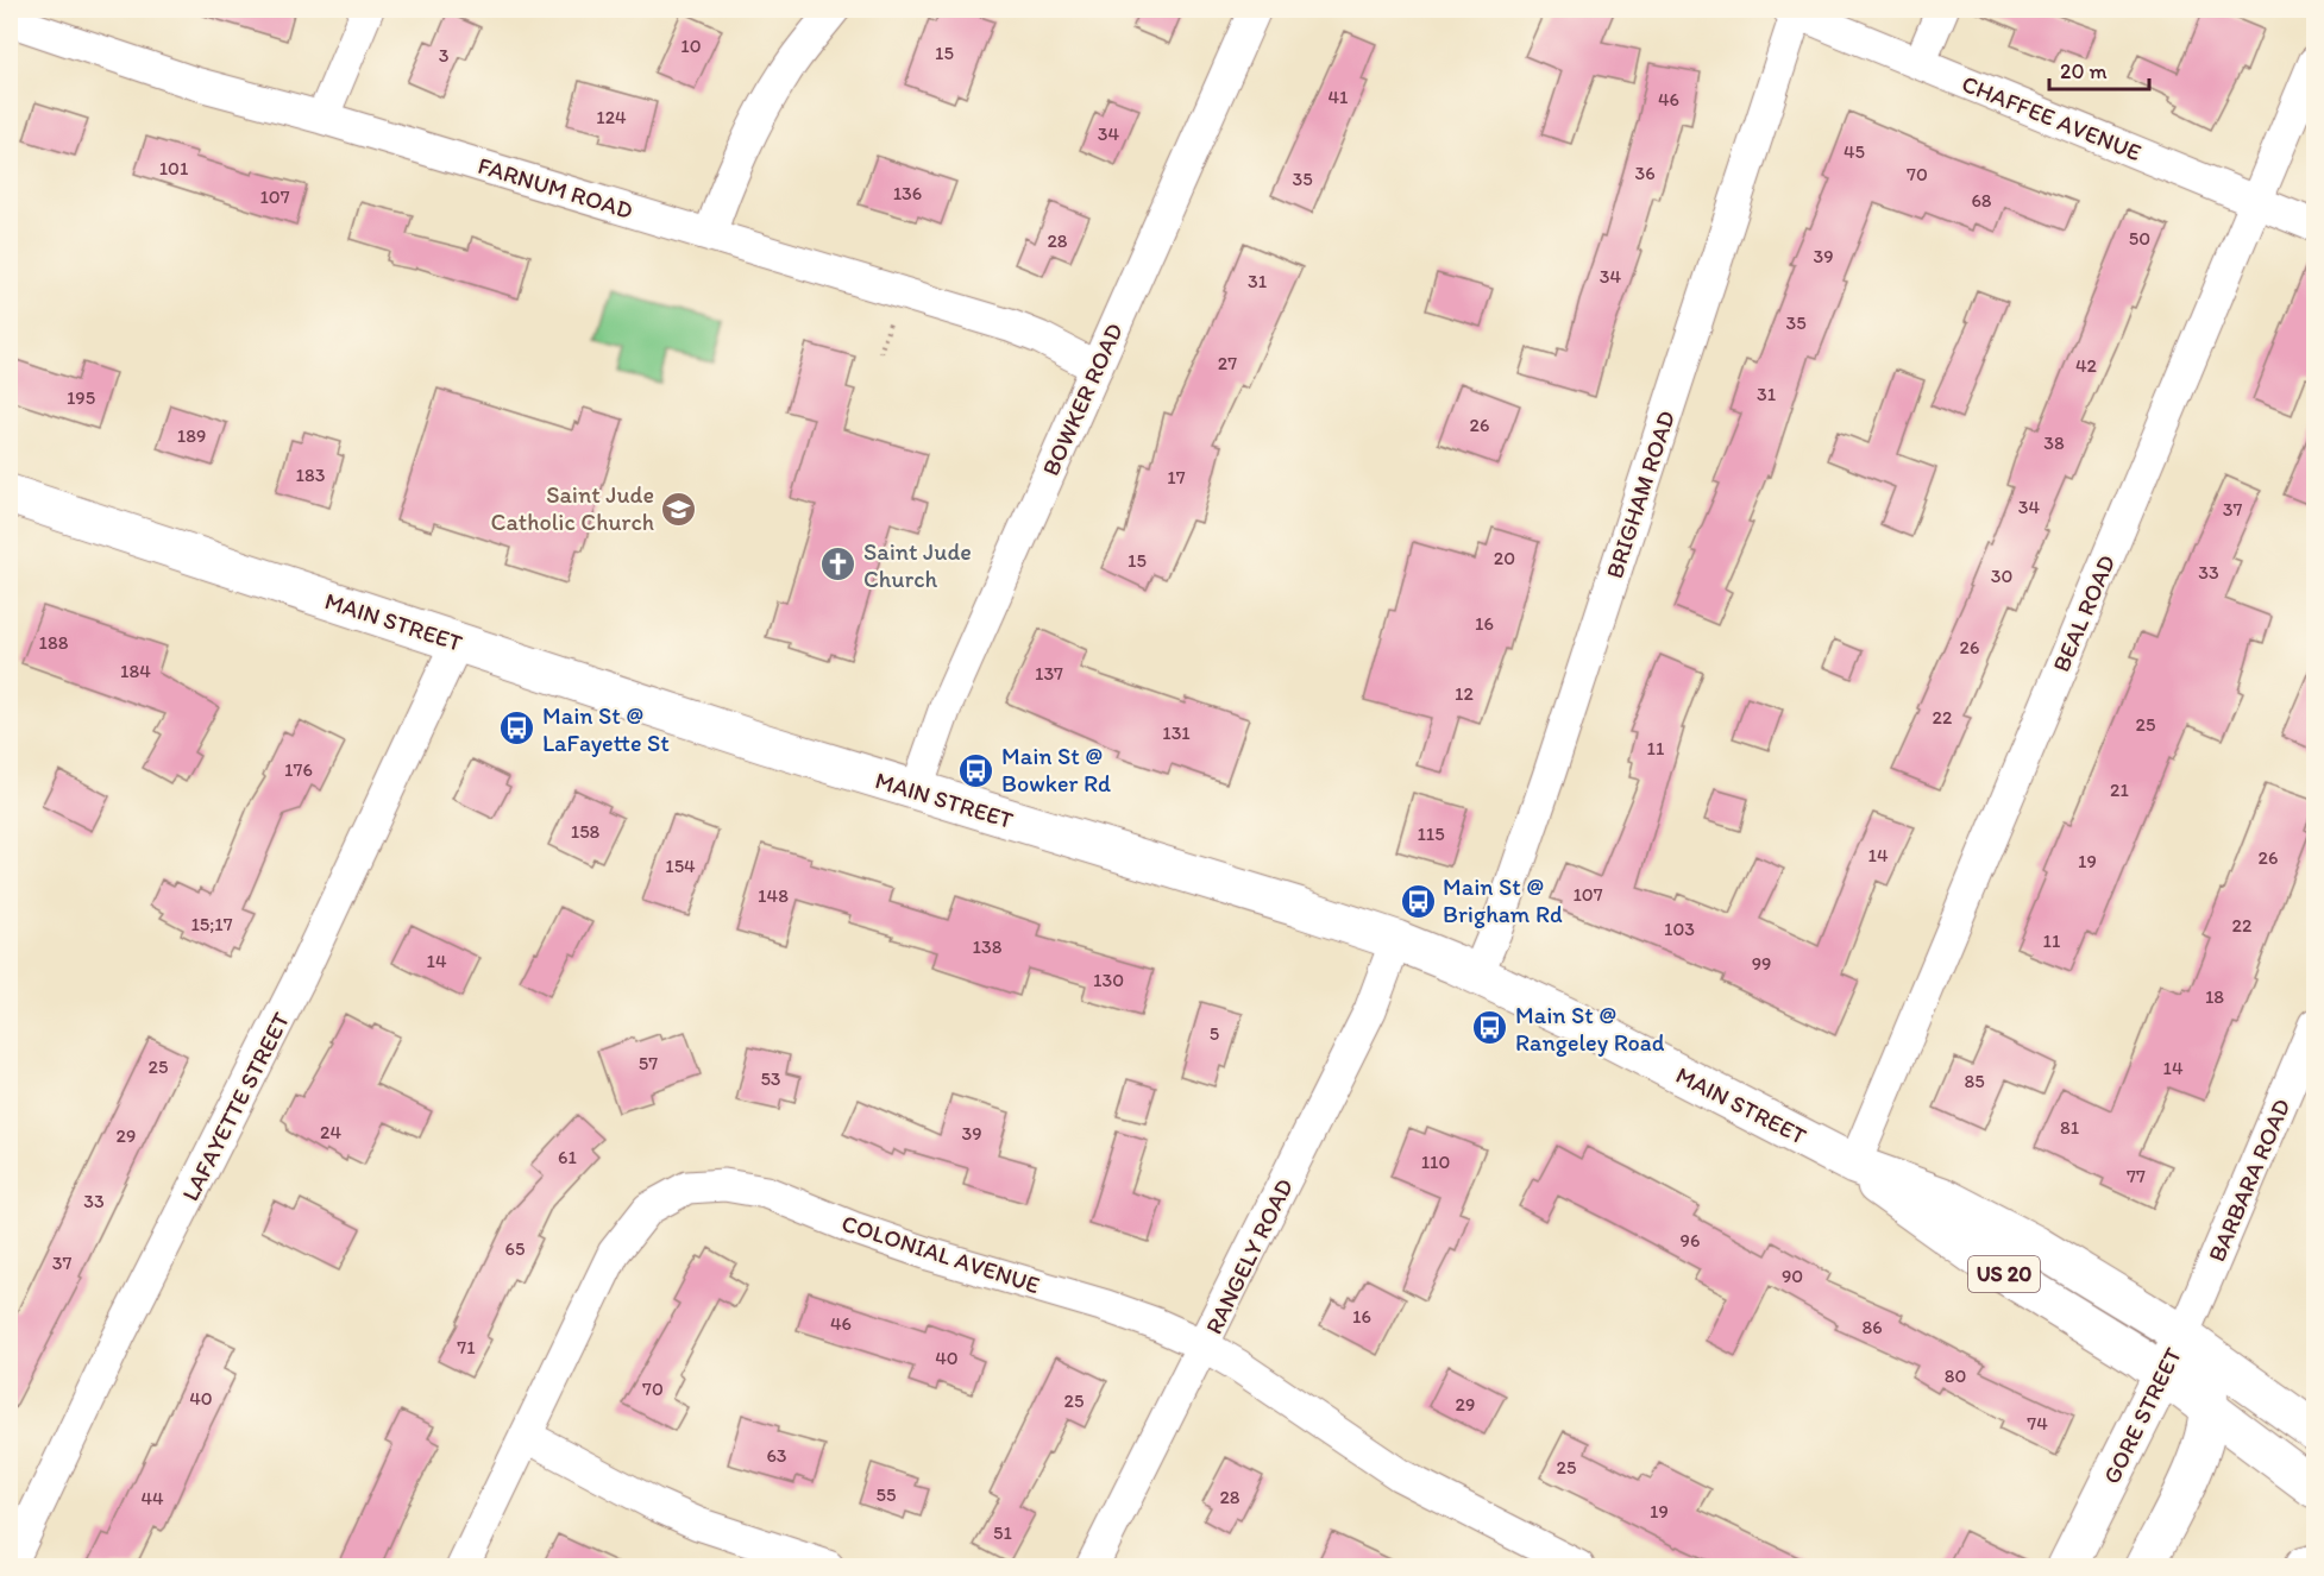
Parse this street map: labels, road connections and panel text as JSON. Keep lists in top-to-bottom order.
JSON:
{
  "streets": {
    "main road": ["MAIN STREET", "US 20", "GORE STREET"],
    "street": [
      "CHAFFEE AVENUE",
      "FARNUM ROAD",
      "BOWKER ROAD",
      "BRIGHAM ROAD",
      "BEAL ROAD",
      "LAFAYETTE STREET",
      "BARBARA ROAD",
      "COLONIAL AVENUE",
      "RANGELY ROAD"
    ]
  },
  "crossings": [
    ["CHAFFEE AVENUE", "BRIGHAM ROAD"],
    ["CHAFFEE AVENUE", "BEAL ROAD"],
    ["FARNUM ROAD", "BOWKER ROAD"],
    ["BOWKER ROAD", "MAIN STREET"],
    ["BRIGHAM ROAD", "MAIN STREET"],
    ["BEAL ROAD", "MAIN STREET"],
    ["MAIN STREET", "LAFAYETTE STREET"],
    ["MAIN STREET", "BARBARA ROAD"],
    ["MAIN STREET", "RANGELY ROAD"],
    ["MAIN STREET", "GORE STREET"],
    ["BARBARA ROAD", "GORE STREET"],
    ["COLONIAL AVENUE", "RANGELY ROAD"]
  ],
  "places": {
    "school or university": ["Saint Jude Catholic Church"],
    "church": ["Saint Jude Church"],
    "bus stop": [
      "Main St @ LaFayette St",
      "Main St @ Bowker Rd",
      "Main St @ Brigham Rd",
      "Main St @ Rangeley Road"
    ]
  },
  "house_numbers": [
    "10",
    "15",
    "3",
    "41",
    "46",
    "124",
    "34",
    "45",
    "101",
    "36",
    "70",
    "35",
    "136",
    "107",
    "68",
    "50",
    "28",
    "39",
    "34",
    "31",
    "35",
    "27",
    "42",
    "31",
    "195",
    "26",
    "189",
    "38",
    "183",
    "17",
    "34",
    "37",
    "20",
    "15",
    "33",
    "30",
    "16",
    "188",
    "26",
    "184",
    "137",
    "12",
    "22",
    "25",
    "131",
    "11",
    "176",
    "21",
    "158",
    "115",
    "14",
    "26",
    "19",
    "154",
    "107",
    "148",
    "15;17",
    "22",
    "103",
    "11",
    "138",
    "14",
    "99",
    "130",
    "18",
    "5",
    "57",
    "25",
    "14",
    "53",
    "85",
    "81",
    "24",
    "39",
    "29",
    "61",
    "110",
    "77",
    "33",
    "96",
    "65",
    "37",
    "90",
    "16",
    "46",
    "86",
    "71",
    "40",
    "80",
    "70",
    "40",
    "25",
    "29",
    "74",
    "63",
    "25",
    "55",
    "28",
    "44",
    "19",
    "51"
  ],
  "scale_bar": "20 m"
}
